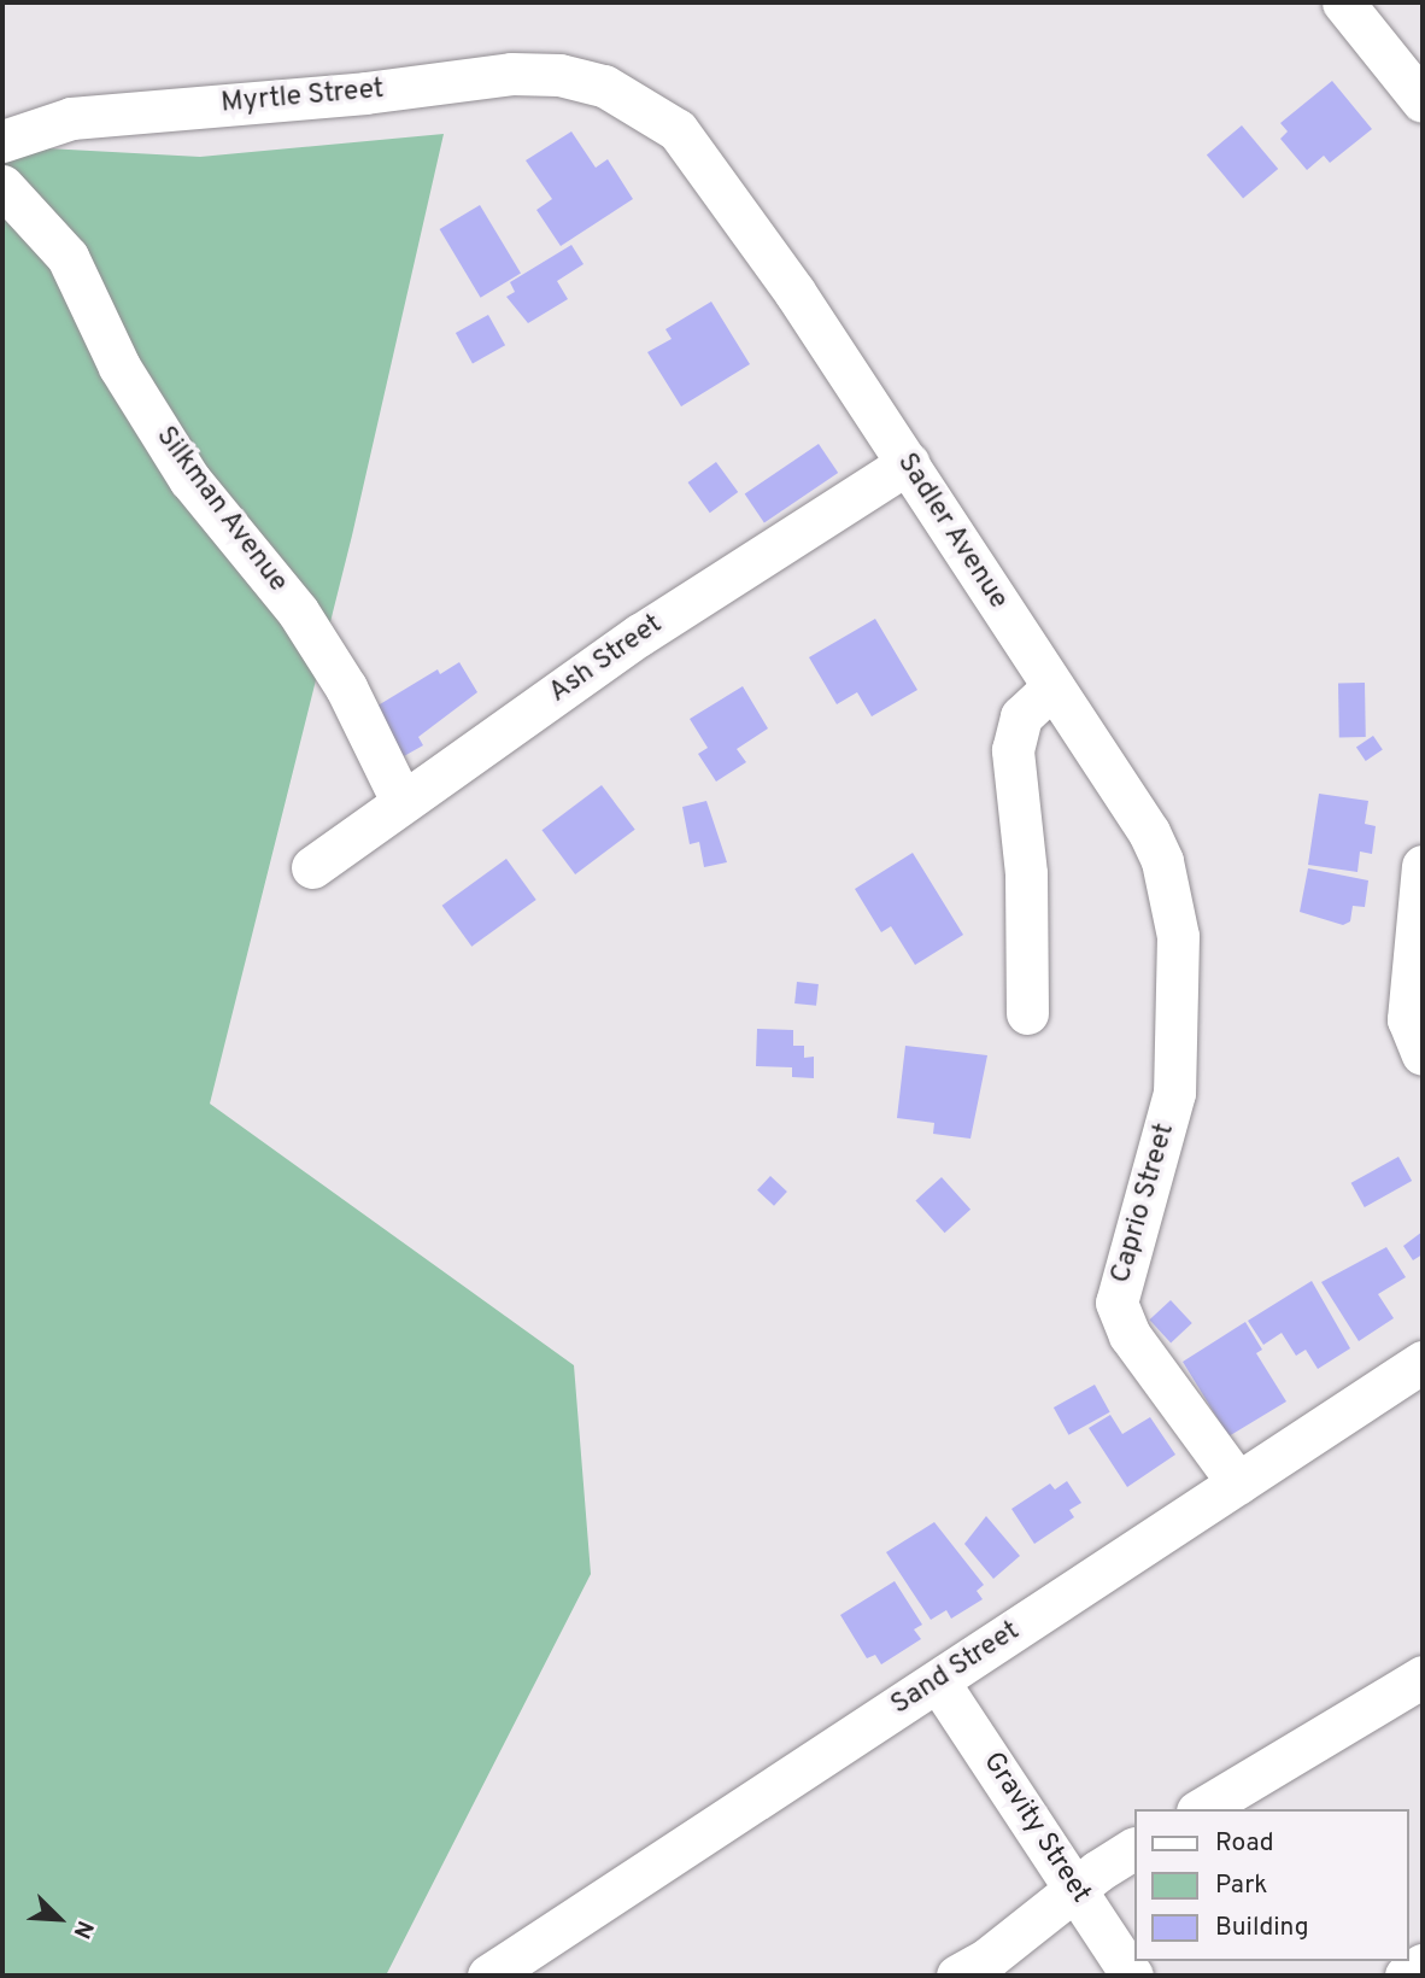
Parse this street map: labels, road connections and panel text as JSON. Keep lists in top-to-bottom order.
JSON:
{
  "streets": {
    "street": [
      "Myrtle Street",
      "Silkman Avenue",
      "Sadler Avenue",
      "Ash Street",
      "Caprio Street",
      "Sand Street",
      "Gravity Street"
    ]
  },
  "crossings": [
    ["Myrtle Street", "Sadler Avenue"],
    ["Silkman Avenue", "Ash Street"],
    ["Sadler Avenue", "Ash Street"],
    ["Sadler Avenue", "Caprio Street"],
    ["Caprio Street", "Sand Street"],
    ["Sand Street", "Gravity Street"]
  ],
  "legend": ["Road", "Park", "Building"],
  "north": "bottom right"
}
